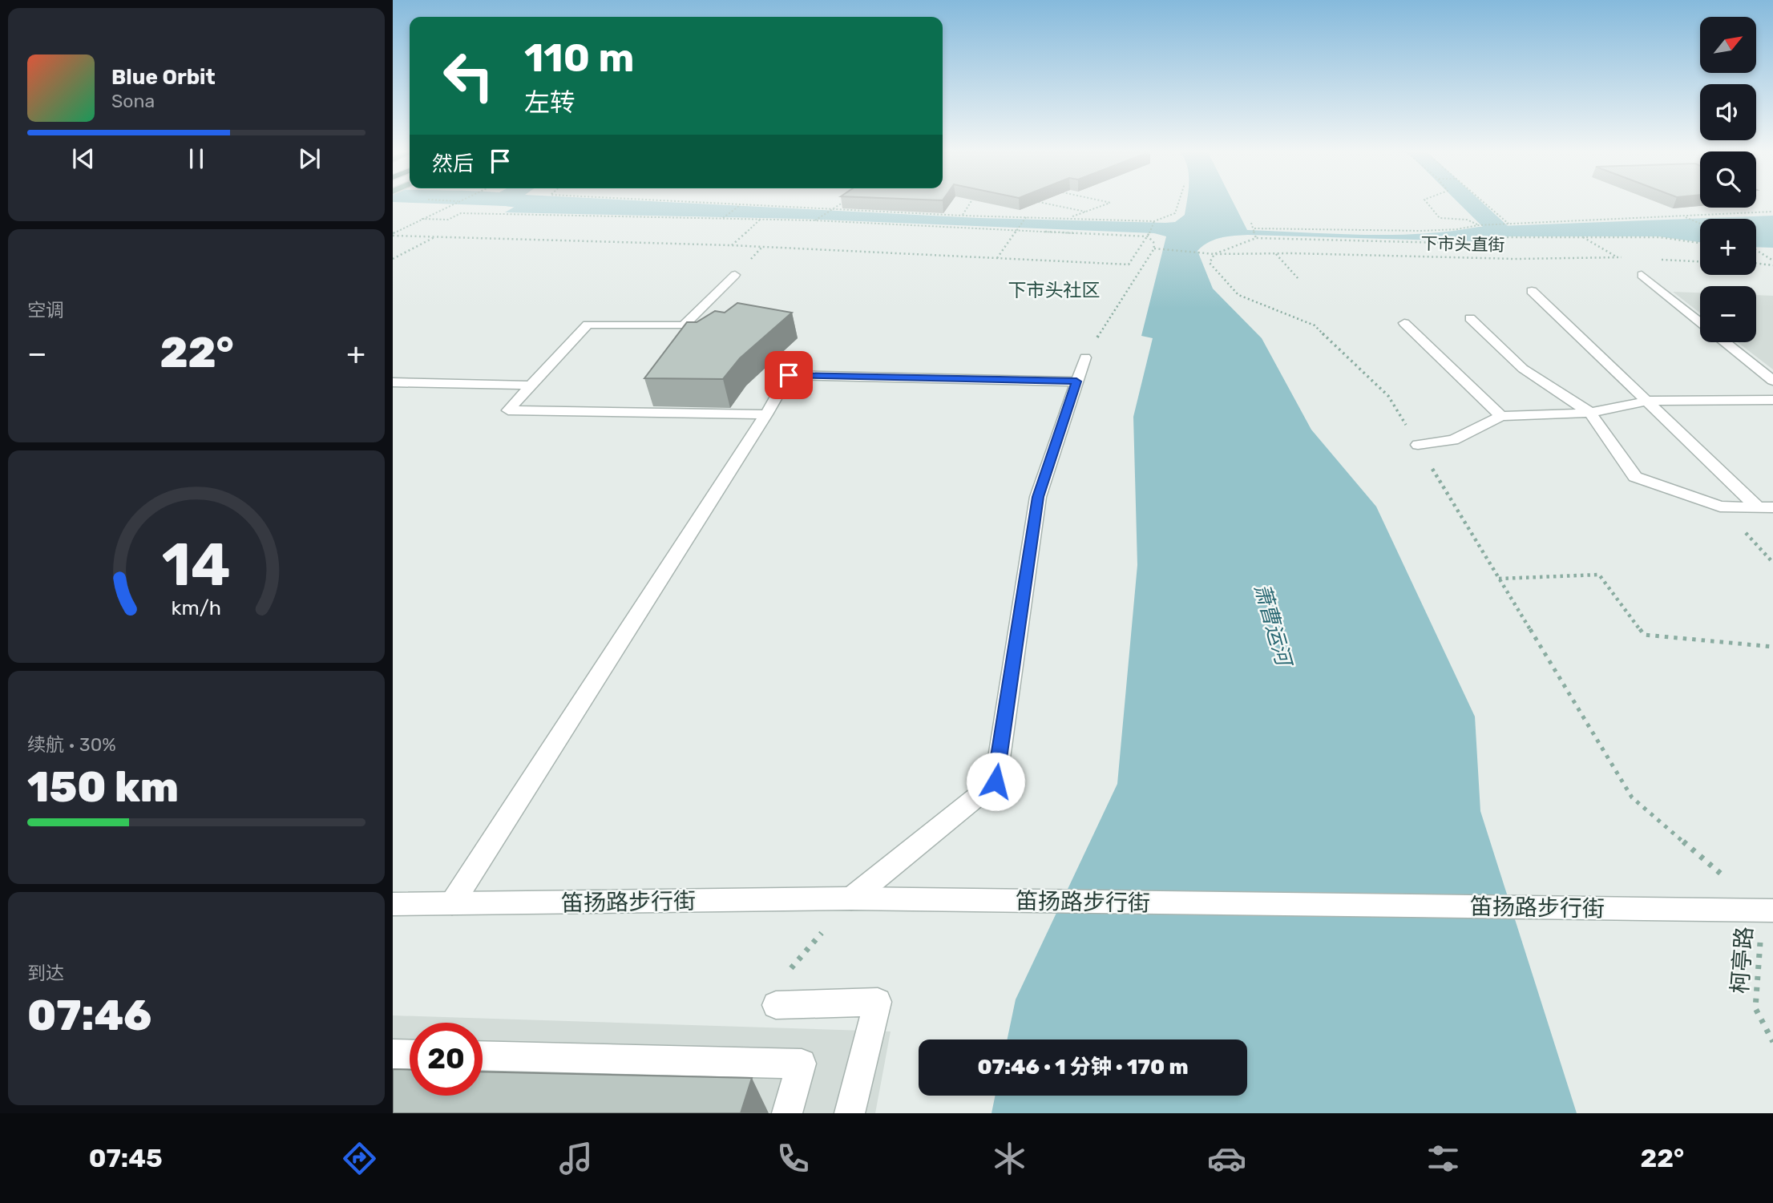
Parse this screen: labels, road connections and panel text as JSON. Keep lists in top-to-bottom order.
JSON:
{
  "streets": {
    "street": ["笛扬路步行街"],
    "path": ["下市头直街", "柯亭路"]
  },
  "crossings": [
    ["笛扬路步行街", "柯亭路"]
  ],
  "districts": ["下市头社区"],
  "water": ["萧曹运河"],
  "north": "top right",
  "page": {
    "map_buttons": ["+", "−"],
    "turn": ["110 m", "左转"],
    "song": ["Blue Orbit", "Sona"],
    "then": "然后",
    "tile": [
      "空调",
      ["续航 · 30%", "150 km"],
      ["到达", "07:46"]
    ],
    "heat": ["−", "22°", "+"],
    "limit": "20",
    "trip": "07:46 · 1 分钟 · 170 m",
    "tabs": ["07:45", "22°"],
    "gauge": ["14", "km/h"]
  }
}
